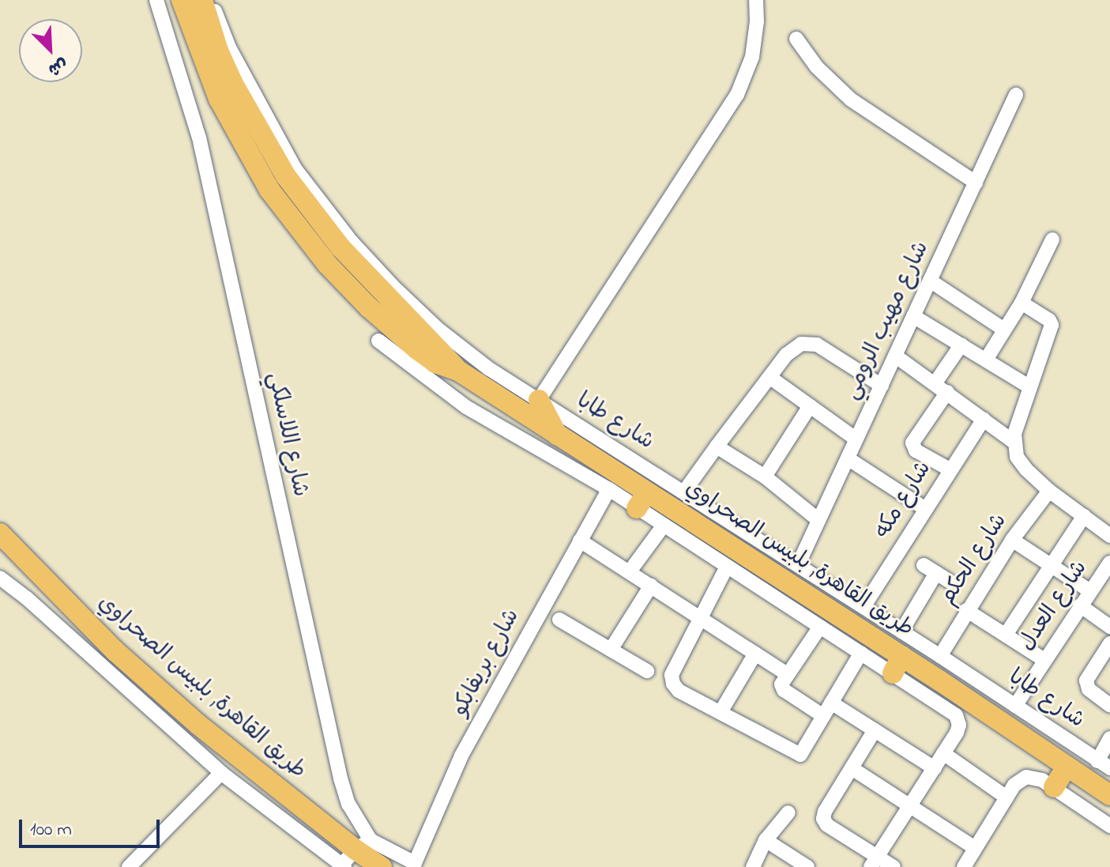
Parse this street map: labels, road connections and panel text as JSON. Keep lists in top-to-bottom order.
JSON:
{
  "streets": {
    "highway": ["طريق القاهرة, بلبيس الصحراوي"],
    "street": [
      "شارع مهيب الرومي",
      "شارع طابا",
      "شارع اللاسلكي",
      "شارع مكه",
      "شارع الحكم",
      "شارع العدل",
      "شارع بريفابكو"
    ]
  },
  "crossings": [
    ["شارع مهيب الرومي", "شارع طابا"],
    ["شارع طابا", "شارع مكه"],
    ["شارع طابا", "شارع الحكم"],
    ["شارع طابا", "شارع العدل"],
    ["شارع اللاسلكي", "طريق القاهرة, بلبيس الصحراوي"],
    ["شارع اللاسلكي", "شارع بريفابكو"],
    ["طريق القاهرة, بلبيس الصحراوي", "شارع بريفابكو"]
  ],
  "scale_bar": "100 m",
  "north": "bottom right"
}
